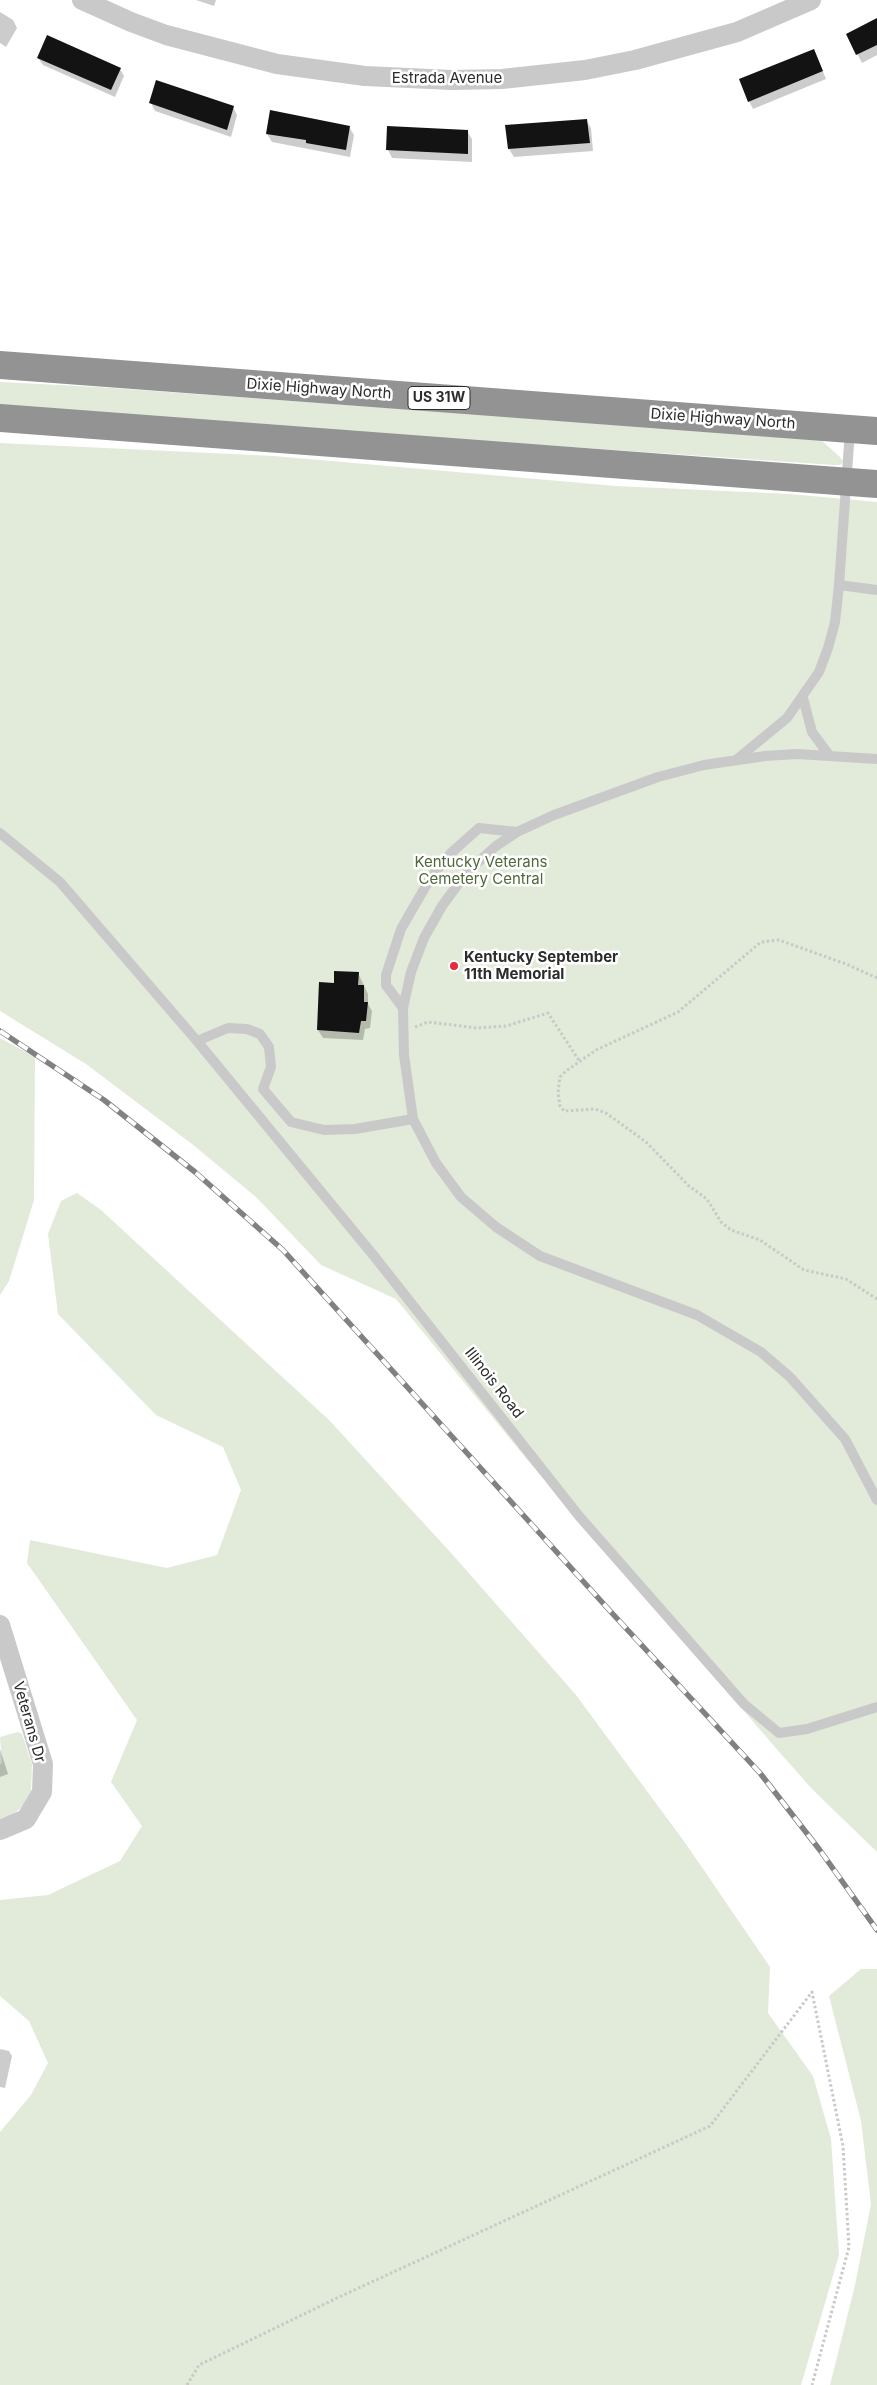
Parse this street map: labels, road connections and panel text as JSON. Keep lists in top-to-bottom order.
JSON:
{
  "streets": {
    "highway": ["Dixie Highway North", "US 31W"],
    "street": ["Estrada Avenue", "Veterans Dr"],
    "lane": ["Illinois Road"]
  },
  "parks": ["Kentucky Veterans Cemetery Central"],
  "places": ["Kentucky September 11th Memorial"]
}
